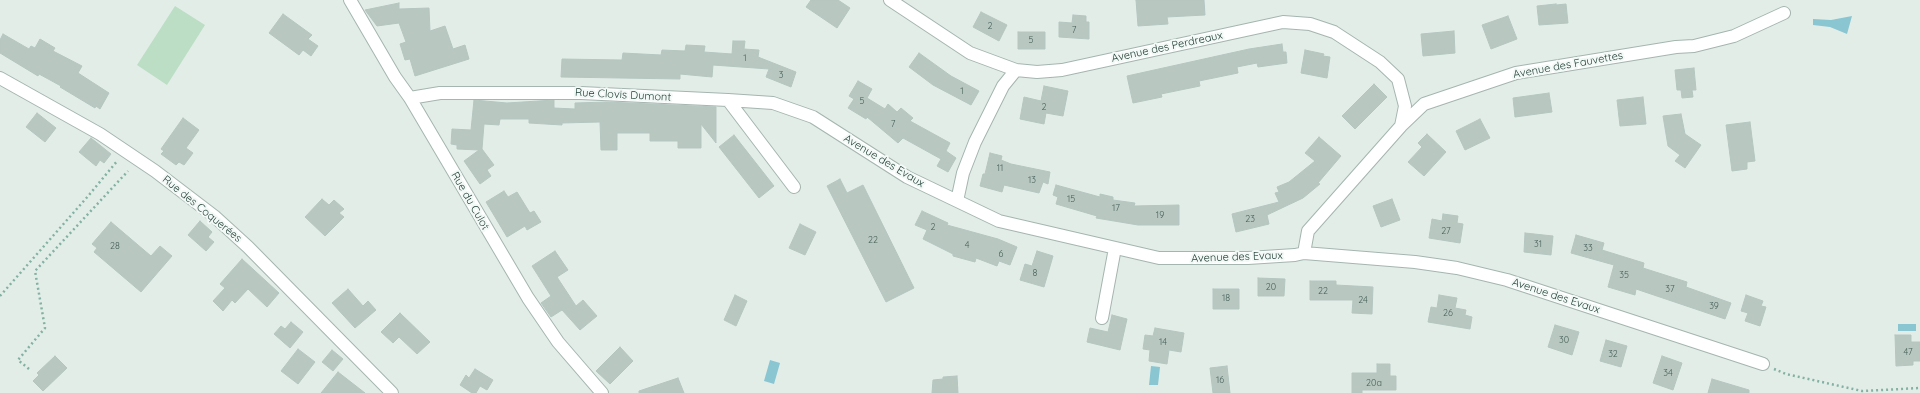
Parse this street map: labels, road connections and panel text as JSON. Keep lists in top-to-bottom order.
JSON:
{
  "streets": {
    "street": [
      "Avenue des Perdreaux",
      "Avenue des Fauvettes",
      "Rue Clovis Dumont",
      "Avenue des Evaux",
      "Rue du Culot",
      "Rue des Coquerées"
    ]
  },
  "crossings": [
    ["Avenue des Perdreaux", "Avenue des Fauvettes"],
    ["Avenue des Fauvettes", "Avenue des Evaux"],
    ["Rue Clovis Dumont", "Avenue des Evaux"],
    ["Rue Clovis Dumont", "Rue du Culot"]
  ],
  "house_numbers": [
    "2",
    "7",
    "5",
    "1",
    "3",
    "1",
    "5",
    "2",
    "7",
    "11",
    "13",
    "15",
    "17",
    "19",
    "23",
    "2",
    "27",
    "22",
    "31",
    "4",
    "28",
    "33",
    "6",
    "8",
    "35",
    "20",
    "37",
    "22",
    "18",
    "24",
    "39",
    "26",
    "30",
    "14",
    "47",
    "32",
    "34",
    "16",
    "20a"
  ]
}
